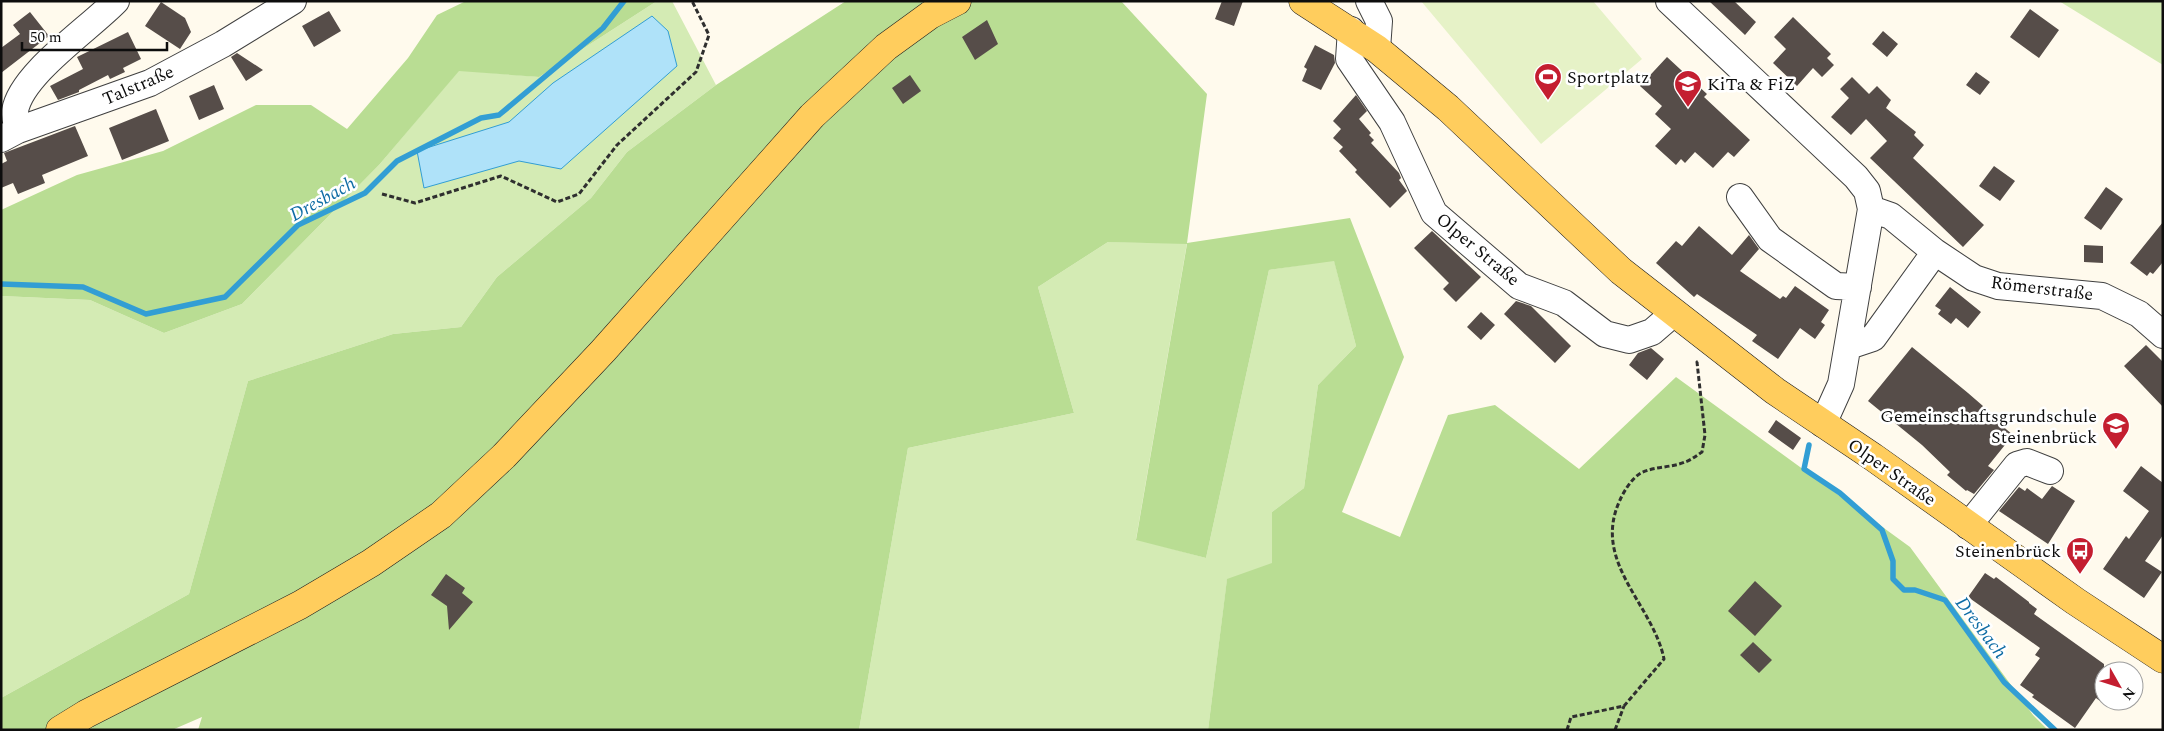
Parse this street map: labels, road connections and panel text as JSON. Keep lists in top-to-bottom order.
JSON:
{
  "streets": {
    "main road": ["Olper Straße"],
    "street": ["Talstraße", "Römerstraße"]
  },
  "water": ["Dresbach"],
  "places": {
    "sports": ["Sportplatz"],
    "school or university": ["KiTa & FiZ", "Gemeinschaftsgrundschule Steinenbrück"],
    "bus stop": ["Steinenbrück"]
  },
  "scale_bar": "50 m",
  "north": "bottom right"
}
